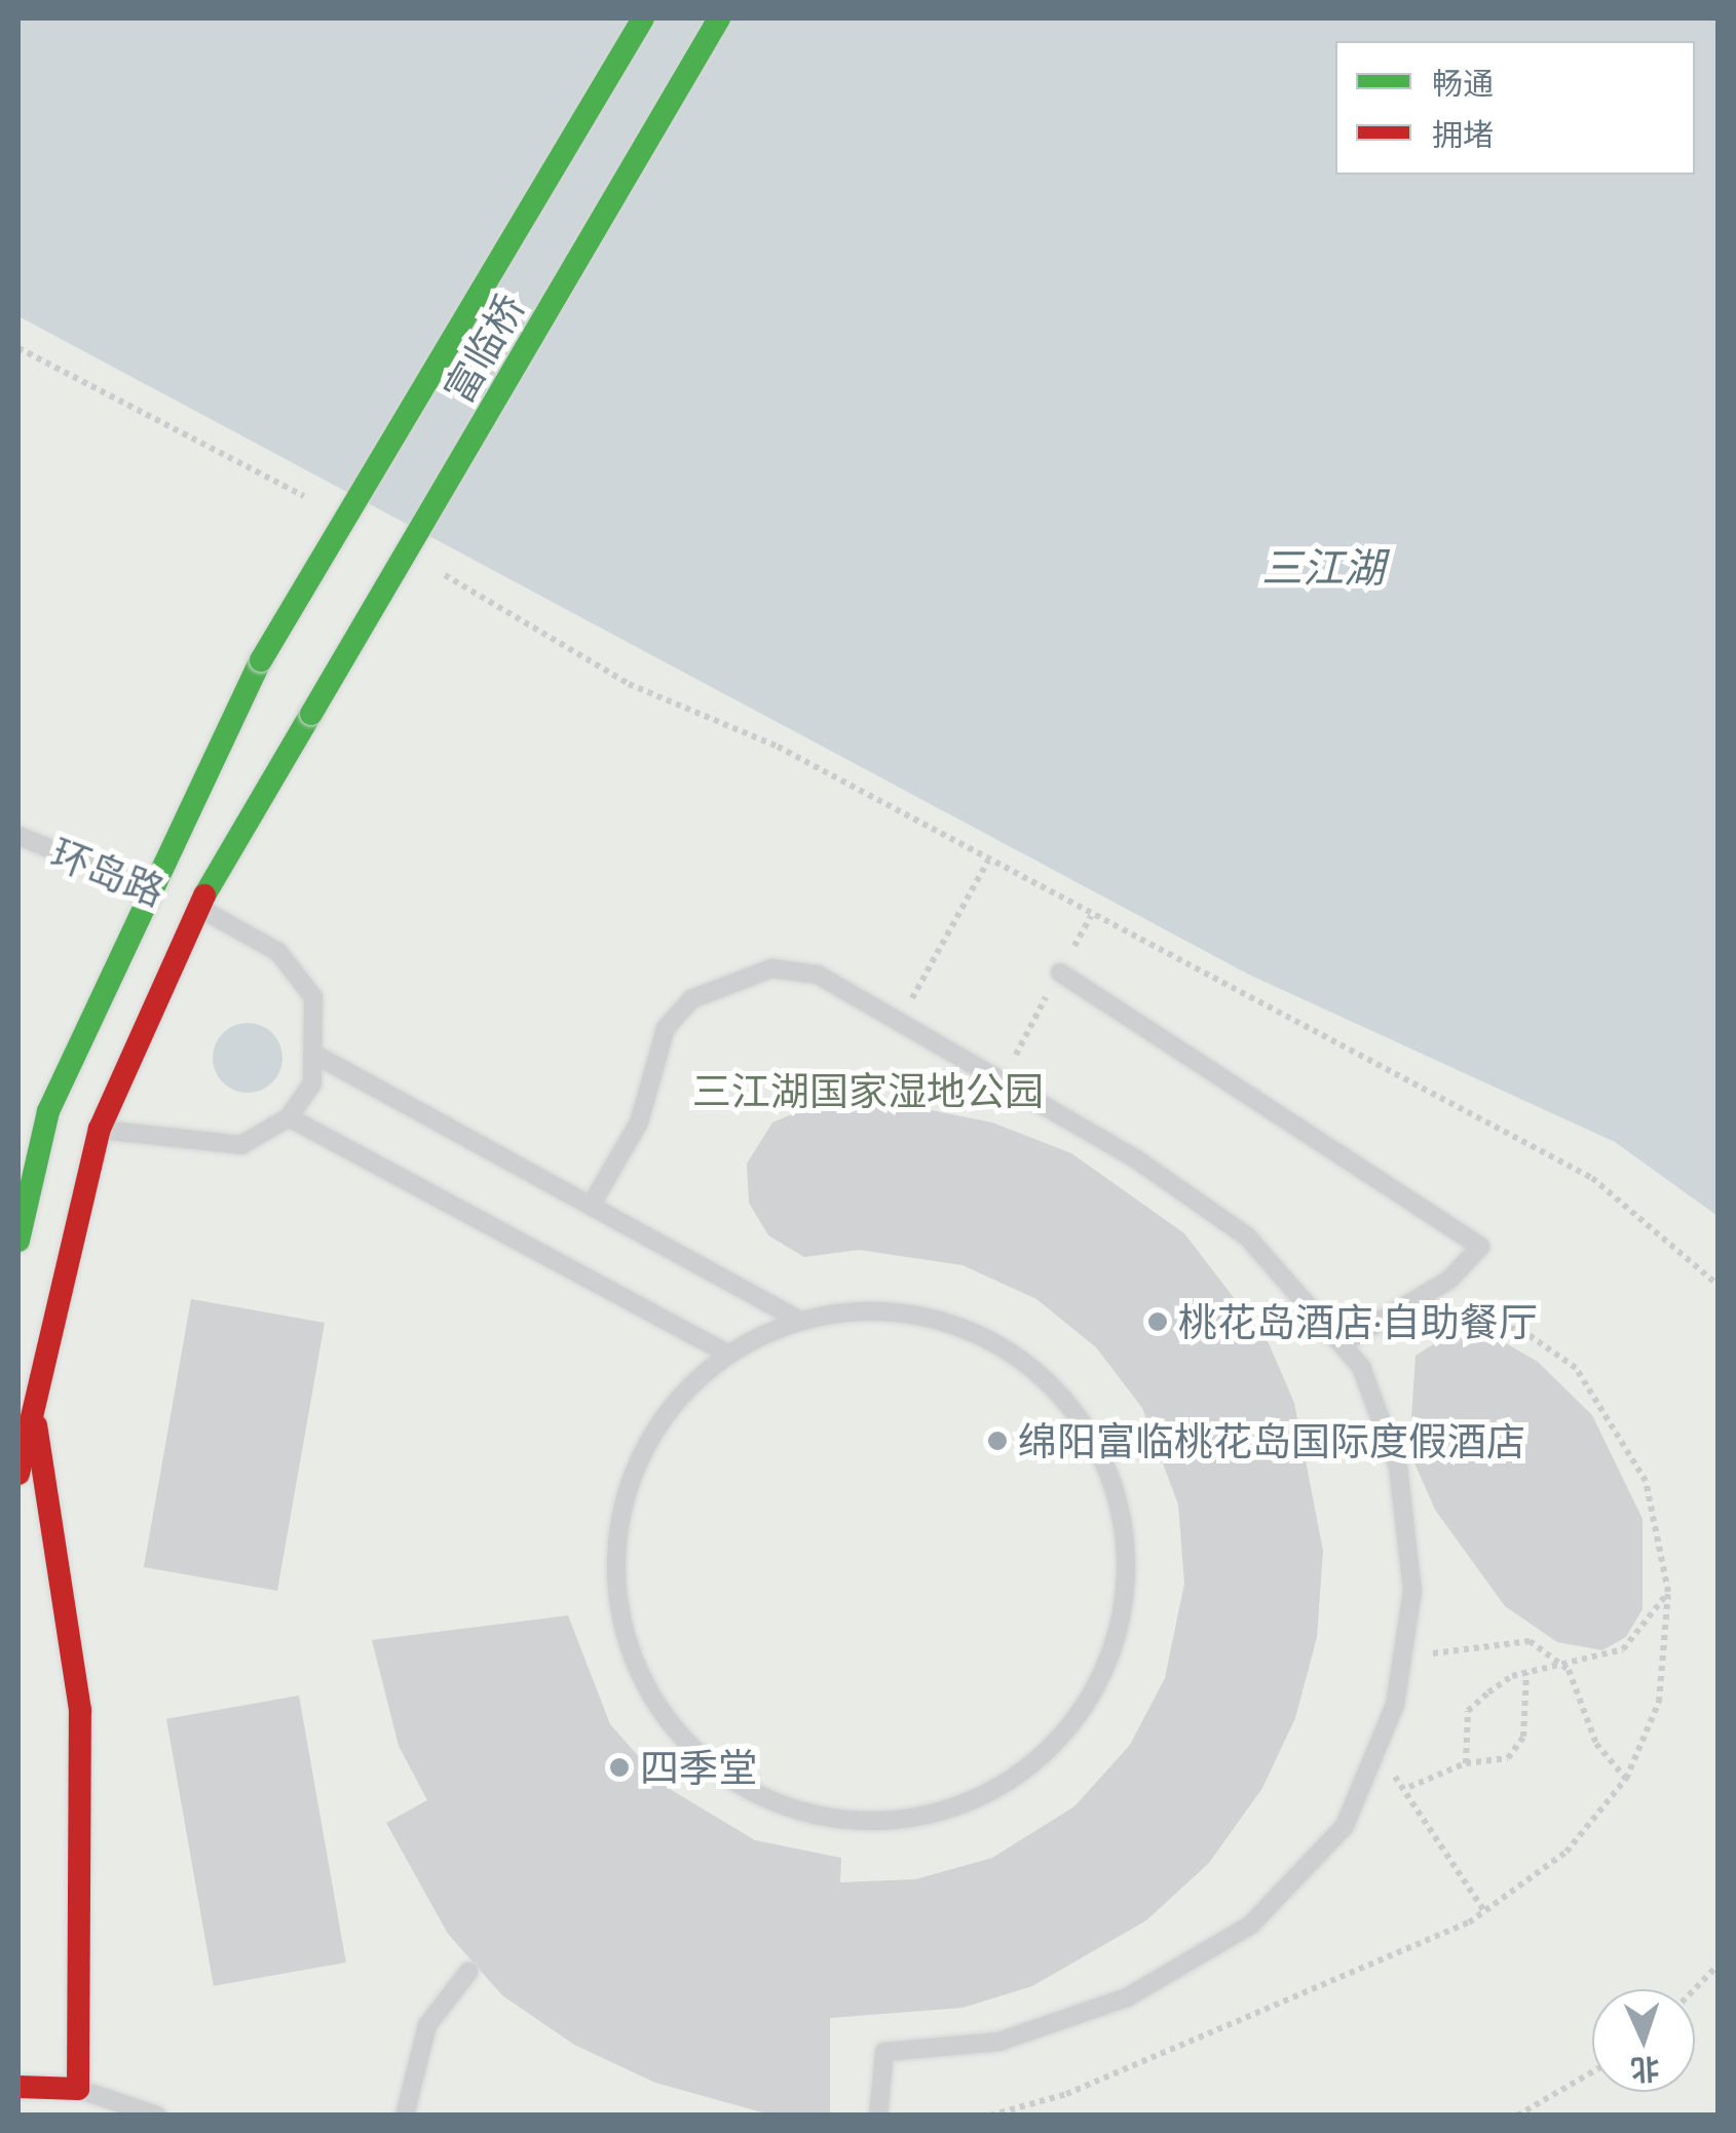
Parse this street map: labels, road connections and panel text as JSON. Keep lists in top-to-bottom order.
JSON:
{
  "streets": {
    "main road": ["富临桥"],
    "lane": ["环岛路"]
  },
  "crossings": [
    ["富临桥", "环岛路"]
  ],
  "water": ["三江湖"],
  "parks": ["三江湖国家湿地公园"],
  "places": ["桃花岛酒店·自助餐厅", "绵阳富临桃花岛国际度假酒店", "四季堂"],
  "legend": ["畅通", "拥堵"],
  "north": "bottom"
}
